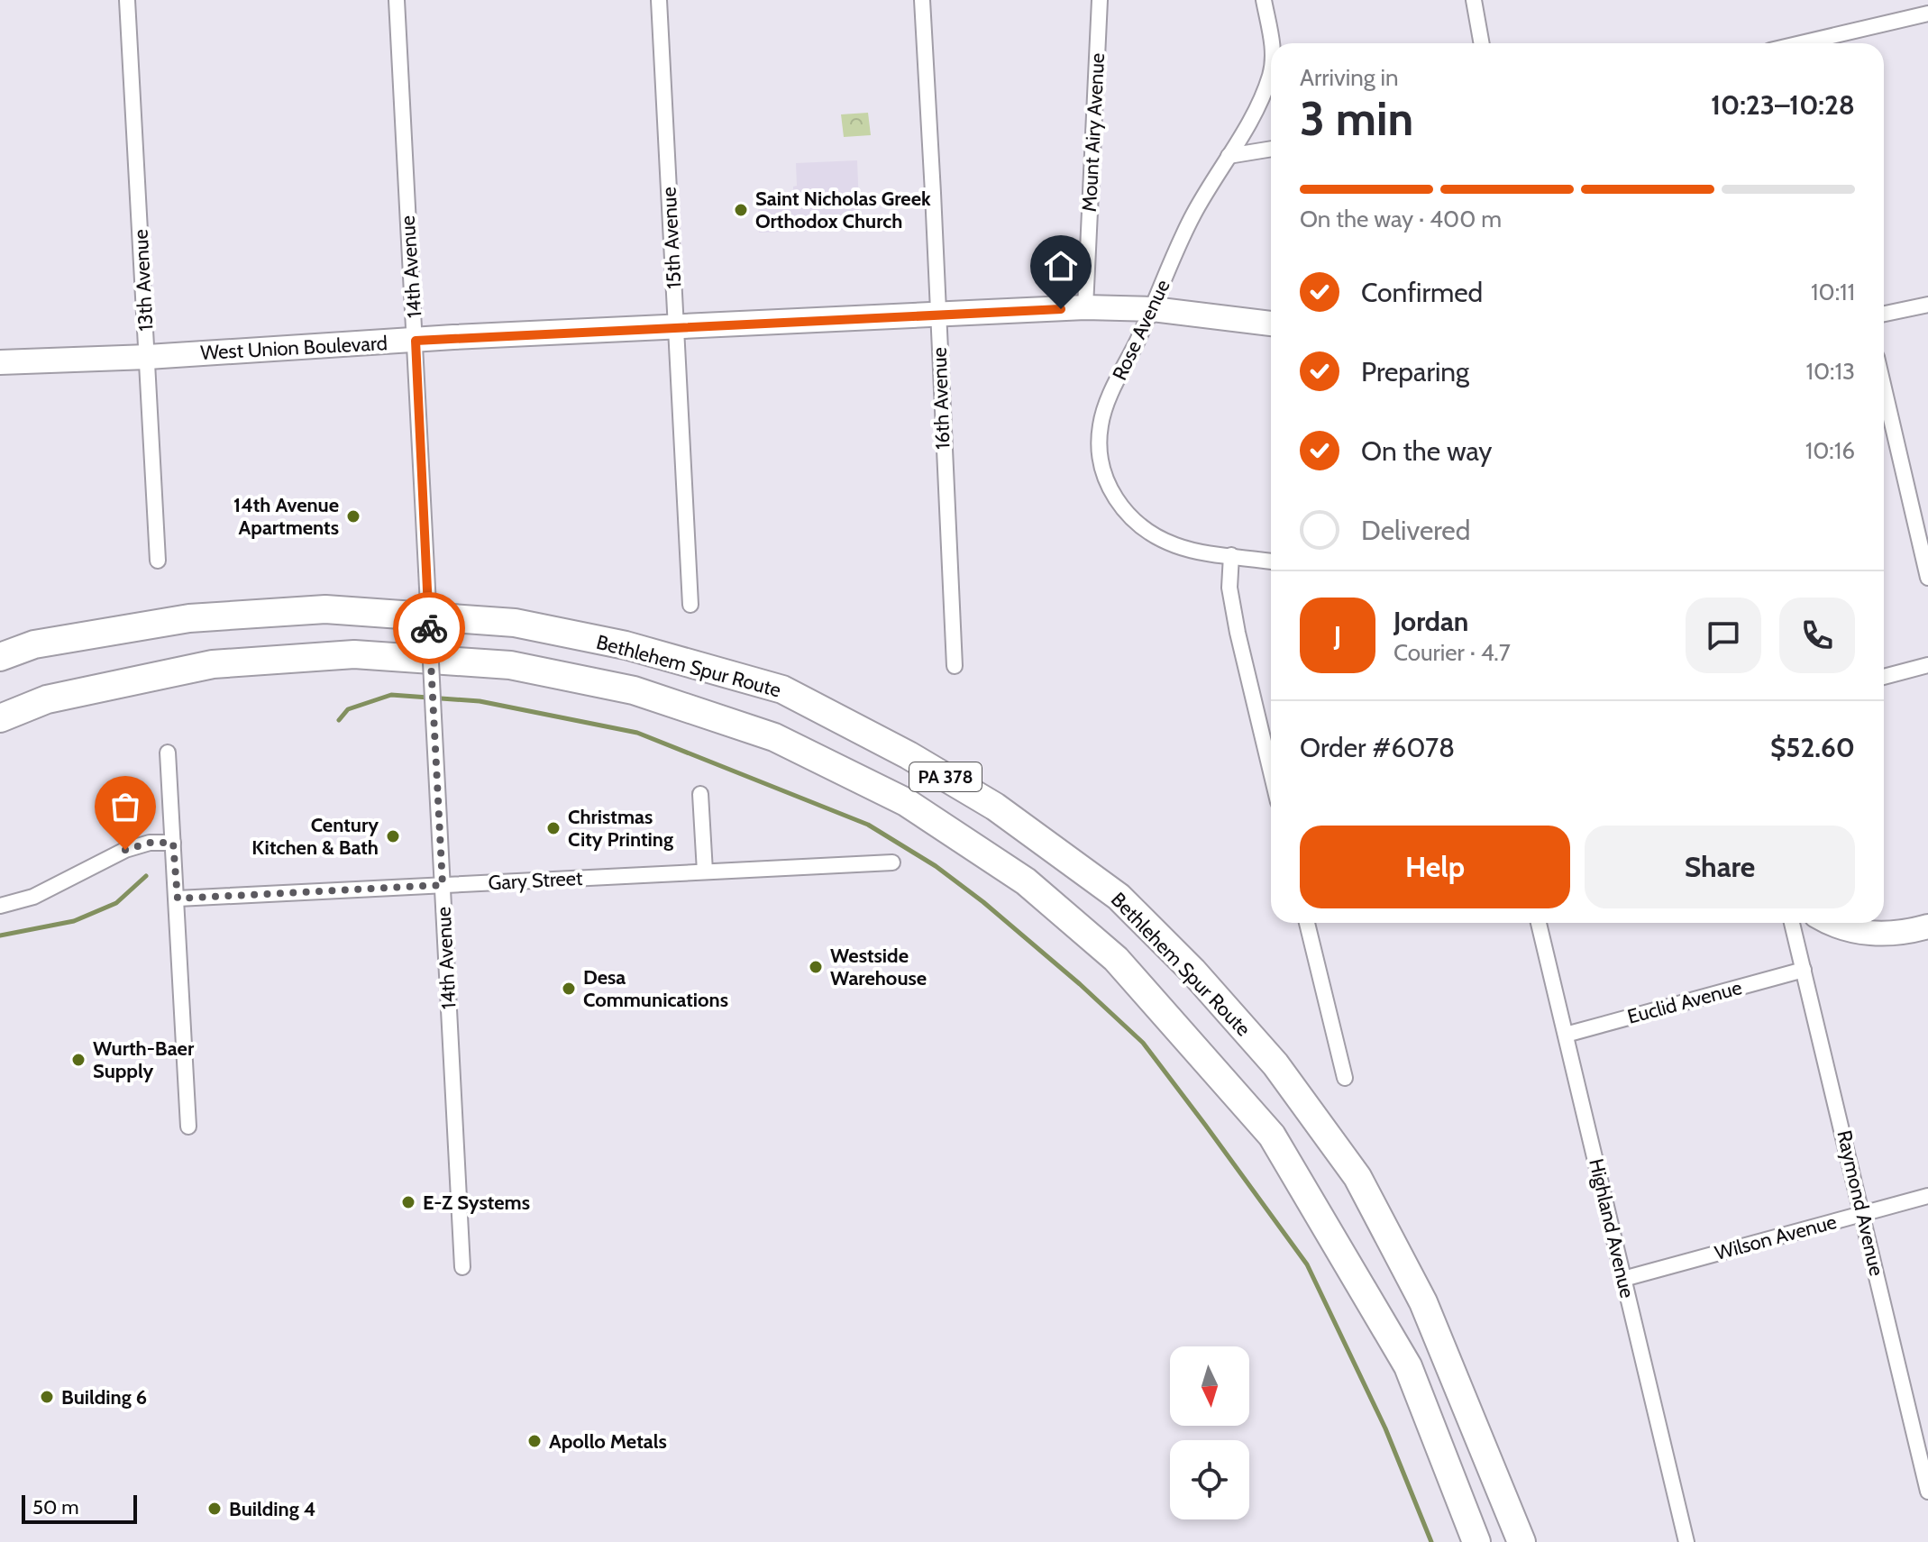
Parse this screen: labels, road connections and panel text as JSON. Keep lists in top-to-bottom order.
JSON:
{
  "streets": {
    "highway": ["Bethlehem Spur Route", "PA 378"],
    "main road": ["West Union Boulevard"],
    "street": [
      "Mount Airy Avenue",
      "15th Avenue",
      "14th Avenue",
      "13th Avenue",
      "Rose Avenue",
      "16th Avenue",
      "Gary Street",
      "Euclid Avenue",
      "Raymond Avenue",
      "Highland Avenue",
      "Wilson Avenue"
    ]
  },
  "crossings": [
    ["Mount Airy Avenue", "West Union Boulevard"],
    ["15th Avenue", "West Union Boulevard"],
    ["14th Avenue", "West Union Boulevard"],
    ["14th Avenue", "Gary Street"],
    ["13th Avenue", "West Union Boulevard"],
    ["Rose Avenue", "West Union Boulevard"],
    ["West Union Boulevard", "16th Avenue"],
    ["Euclid Avenue", "Raymond Avenue"],
    ["Euclid Avenue", "Highland Avenue"],
    ["Raymond Avenue", "Wilson Avenue"],
    ["Highland Avenue", "Wilson Avenue"]
  ],
  "places": [
    "Saint Nicholas Greek Orthodox Church",
    "14th Avenue Apartments",
    "Christmas City Printing",
    "Century Kitchen & Bath",
    "Westside Warehouse",
    "Desa Communications",
    "Wurth-Baer Supply",
    "E-Z Systems",
    "Building 6",
    "Apollo Metals",
    "Building 4"
  ],
  "scale_bar": "50 m",
  "north": "bottom",
  "page": {
    "heading": ["3 min", "Arriving in", "10:23–10:28"],
    "panel": [
      "Jordan",
      "Courier · 4.7",
      "Order #6078",
      "$52.60"
    ],
    "bar": "On the way · 400 m",
    "list": [
      ["Confirmed", "10:11"],
      ["Preparing", "10:13"],
      ["On the way", "10:16"],
      "Delivered"
    ],
    "round": "J",
    "buttons": ["Help", "Share"],
    "scale": "50 m"
  }
}
